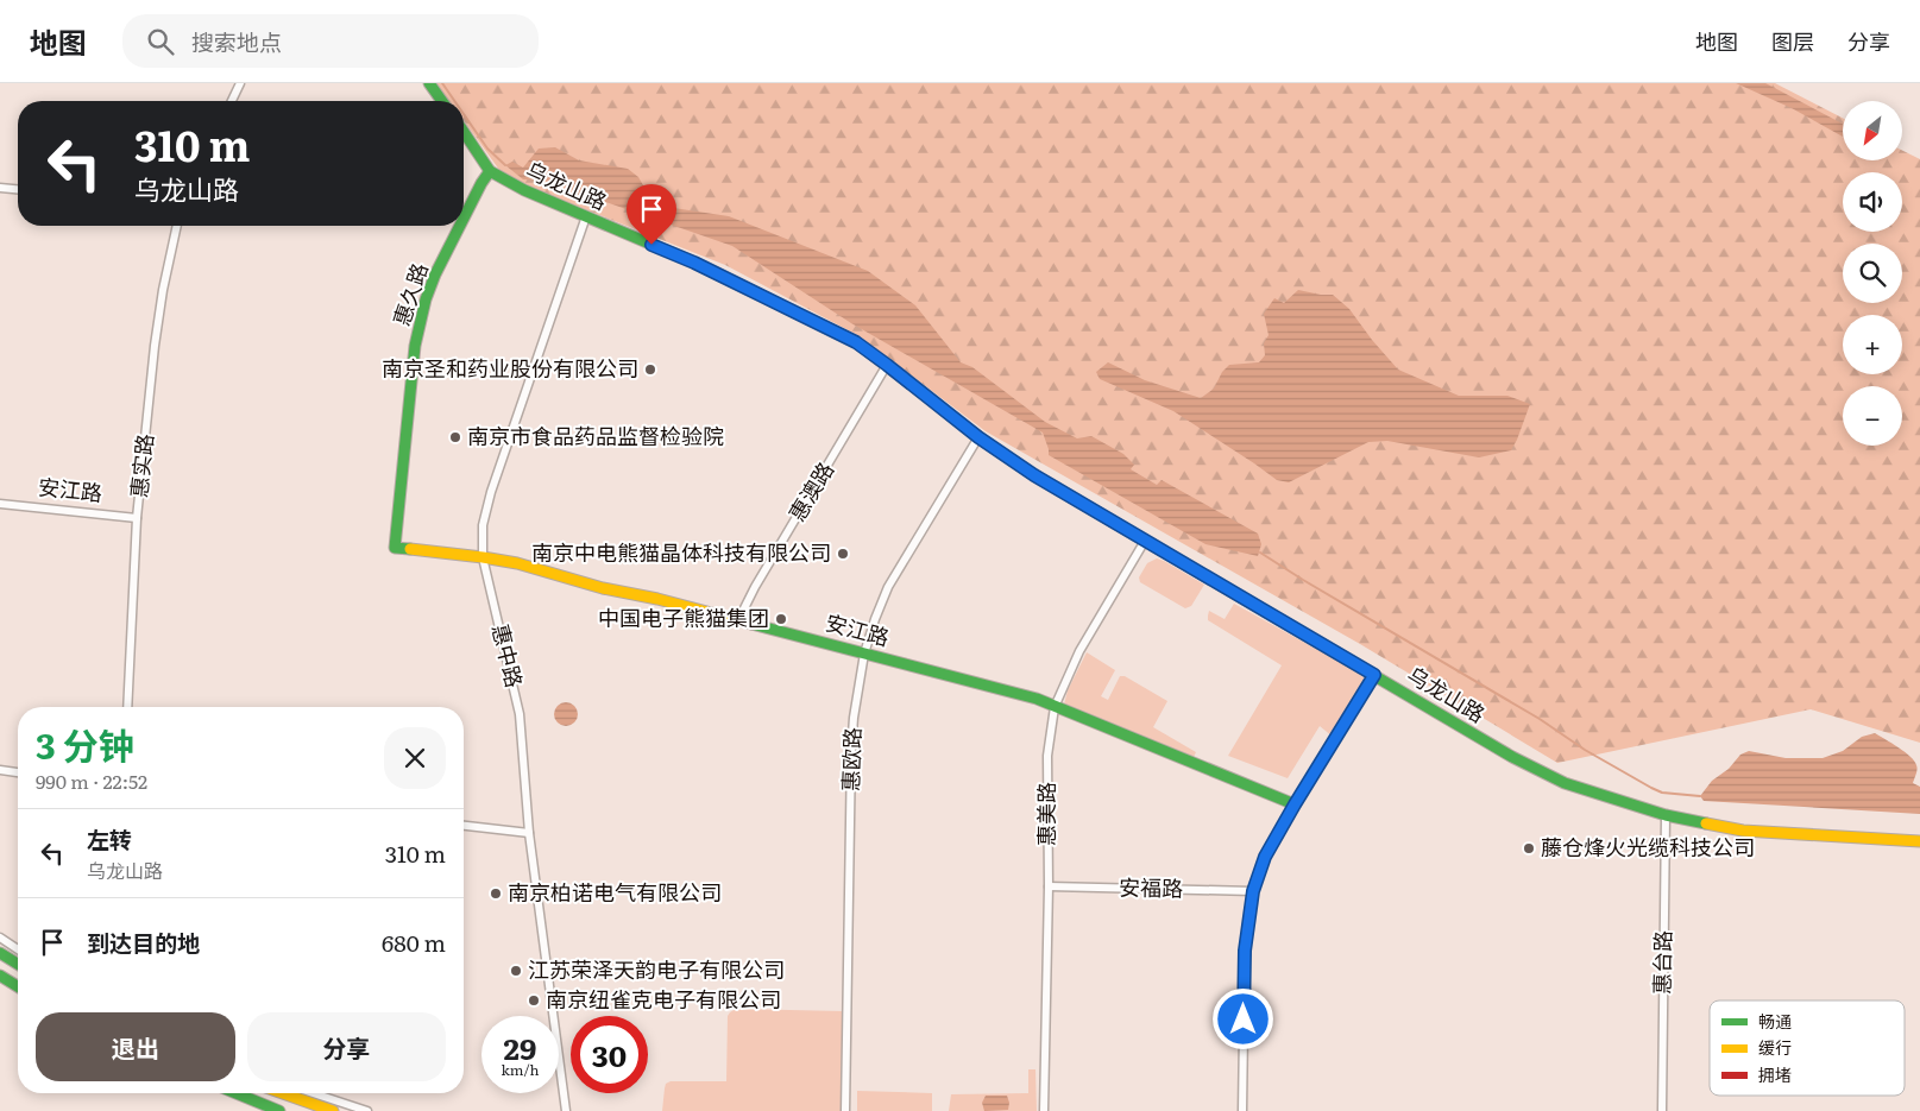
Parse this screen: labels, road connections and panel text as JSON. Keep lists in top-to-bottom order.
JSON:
{
  "streets": {
    "street": [
      "乌龙山路",
      "惠久路",
      "惠实路",
      "安江路",
      "惠澳路",
      "惠中路",
      "惠欧路",
      "惠美路",
      "安福路",
      "惠台路"
    ]
  },
  "crossings": [
    ["乌龙山路", "惠久路"],
    ["乌龙山路", "惠澳路"],
    ["乌龙山路", "惠中路"],
    ["乌龙山路", "惠欧路"],
    ["乌龙山路", "惠美路"],
    ["乌龙山路", "惠台路"],
    ["惠久路", "安江路"],
    ["惠实路", "安江路"],
    ["安江路", "惠澳路"],
    ["安江路", "惠中路"],
    ["安江路", "惠欧路"],
    ["安江路", "惠美路"],
    ["惠美路", "安福路"]
  ],
  "places": [
    "南京圣和药业股份有限公司",
    "南京市食品药品监督检验院",
    "南京中电熊猫晶体科技有限公司",
    "中国电子熊猫集团",
    "藤仓烽火光缆科技公司",
    "南京柏诺电气有限公司",
    "江苏荣泽天韵电子有限公司",
    "南京纽雀克电子有限公司"
  ],
  "legend": ["畅通", "缓行", "拥堵"],
  "north": "bottom left",
  "page": {
    "header": "地图",
    "search": "搜索地点",
    "nav": ["地图", "图层", "分享"],
    "map_buttons": ["+", "−"],
    "turn": ["310 m", "乌龙山路"],
    "heading": ["3 分钟", "990 m · 22:52"],
    "list": [
      {
        "name": "左转",
        "note": "乌龙山路",
        "value": "310 m"
      },
      {
        "name": "到达目的地",
        "value": "680 m"
      }
    ],
    "buttons": ["退出", "分享"],
    "speed": "29 km/h",
    "limit": "30"
  }
}
